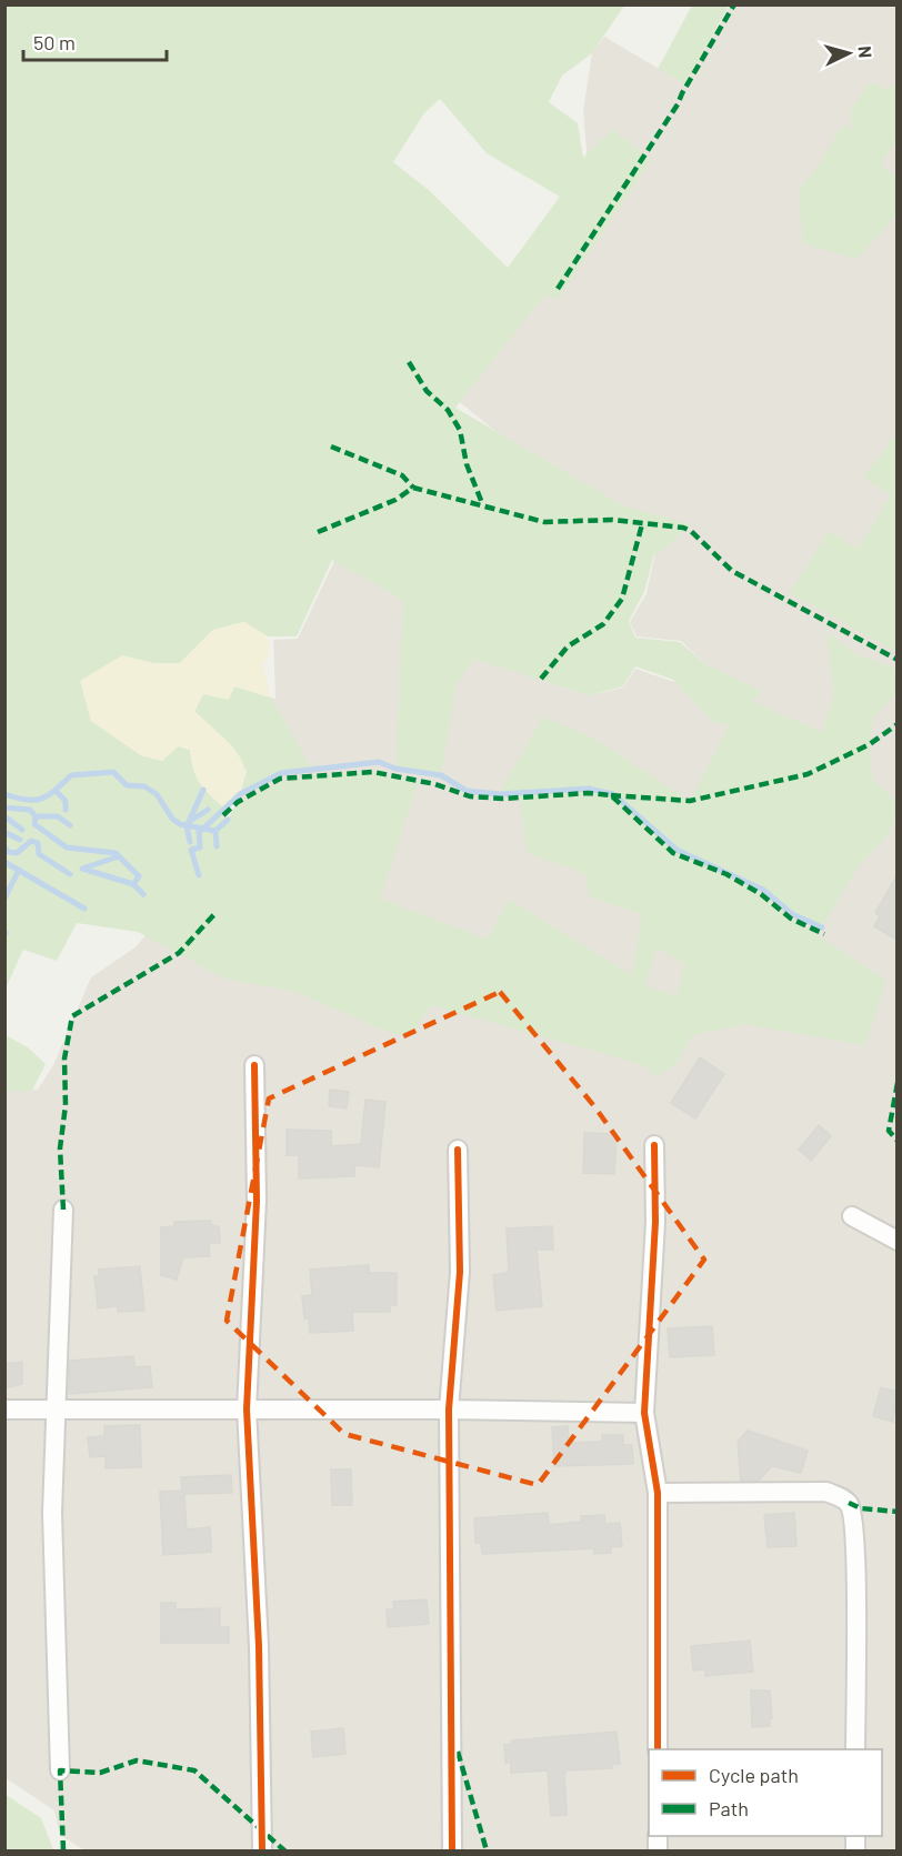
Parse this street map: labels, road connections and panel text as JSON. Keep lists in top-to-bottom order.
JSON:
{
  "legend": ["Cycle path", "Path"],
  "scale_bar": "50 m",
  "north": "right"
}
